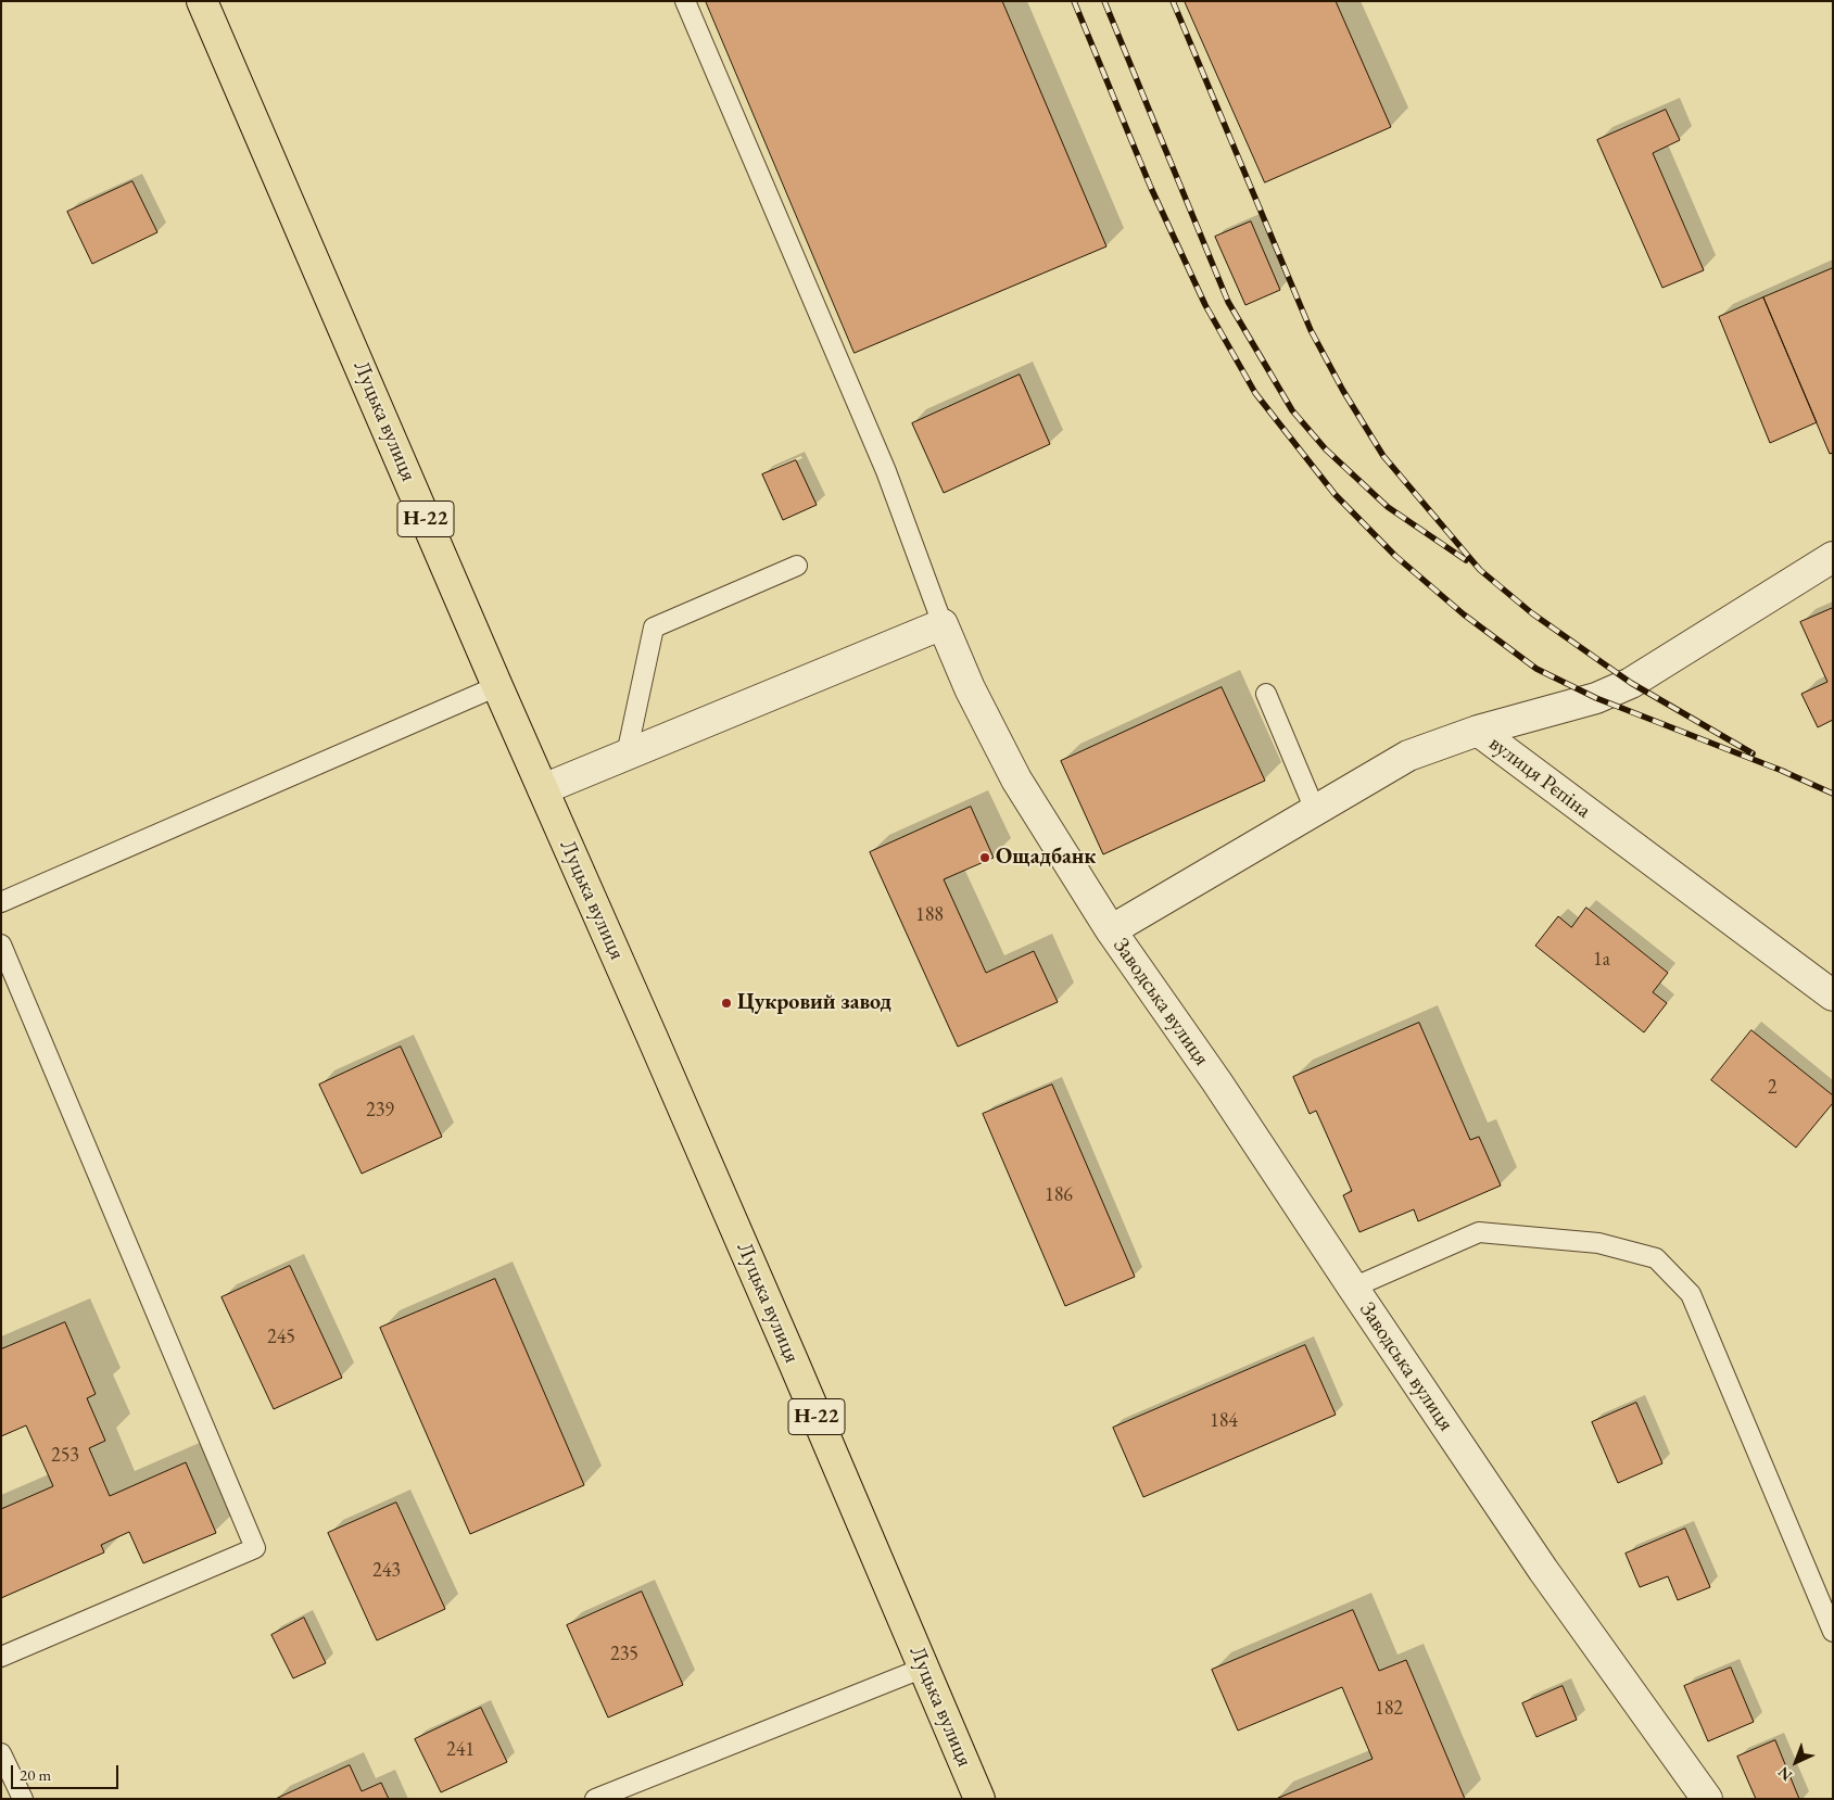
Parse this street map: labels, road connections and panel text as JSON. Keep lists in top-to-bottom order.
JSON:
{
  "streets": {
    "main road": ["Луцька вулиця", "Н-22"],
    "street": ["вулиця Рєпіна", "Заводська вулиця"]
  },
  "crossings": [
    ["вулиця Рєпіна", "Заводська вулиця"]
  ],
  "places": ["Ощадбанк", "Цукровий завод"],
  "house_numbers": [
    "188",
    "1а",
    "2",
    "239",
    "186",
    "245",
    "184",
    "253",
    "243",
    "235",
    "182",
    "241"
  ],
  "scale_bar": "20 m",
  "north": "bottom left"
}
